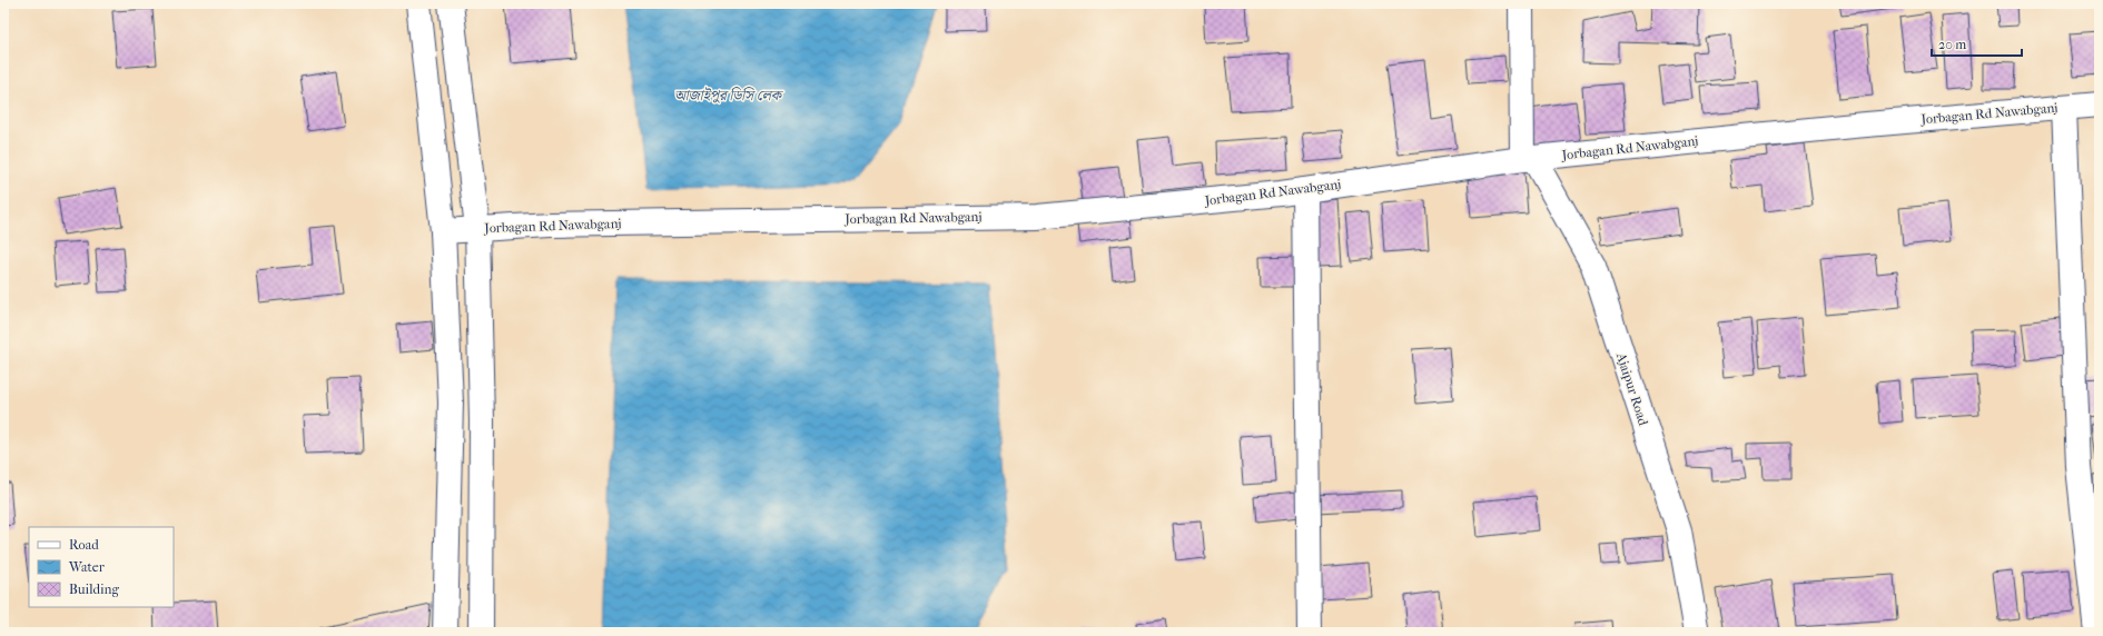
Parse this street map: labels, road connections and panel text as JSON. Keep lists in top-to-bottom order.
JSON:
{
  "streets": {
    "street": ["Jorbagan Rd Nawabganj", "Ajaipur Road"]
  },
  "crossings": [
    ["Jorbagan Rd Nawabganj", "Ajaipur Road"]
  ],
  "water": ["আজাইপুর ডিসি লেক"],
  "legend": ["Road", "Water", "Building"],
  "scale_bar": "20 m"
}
